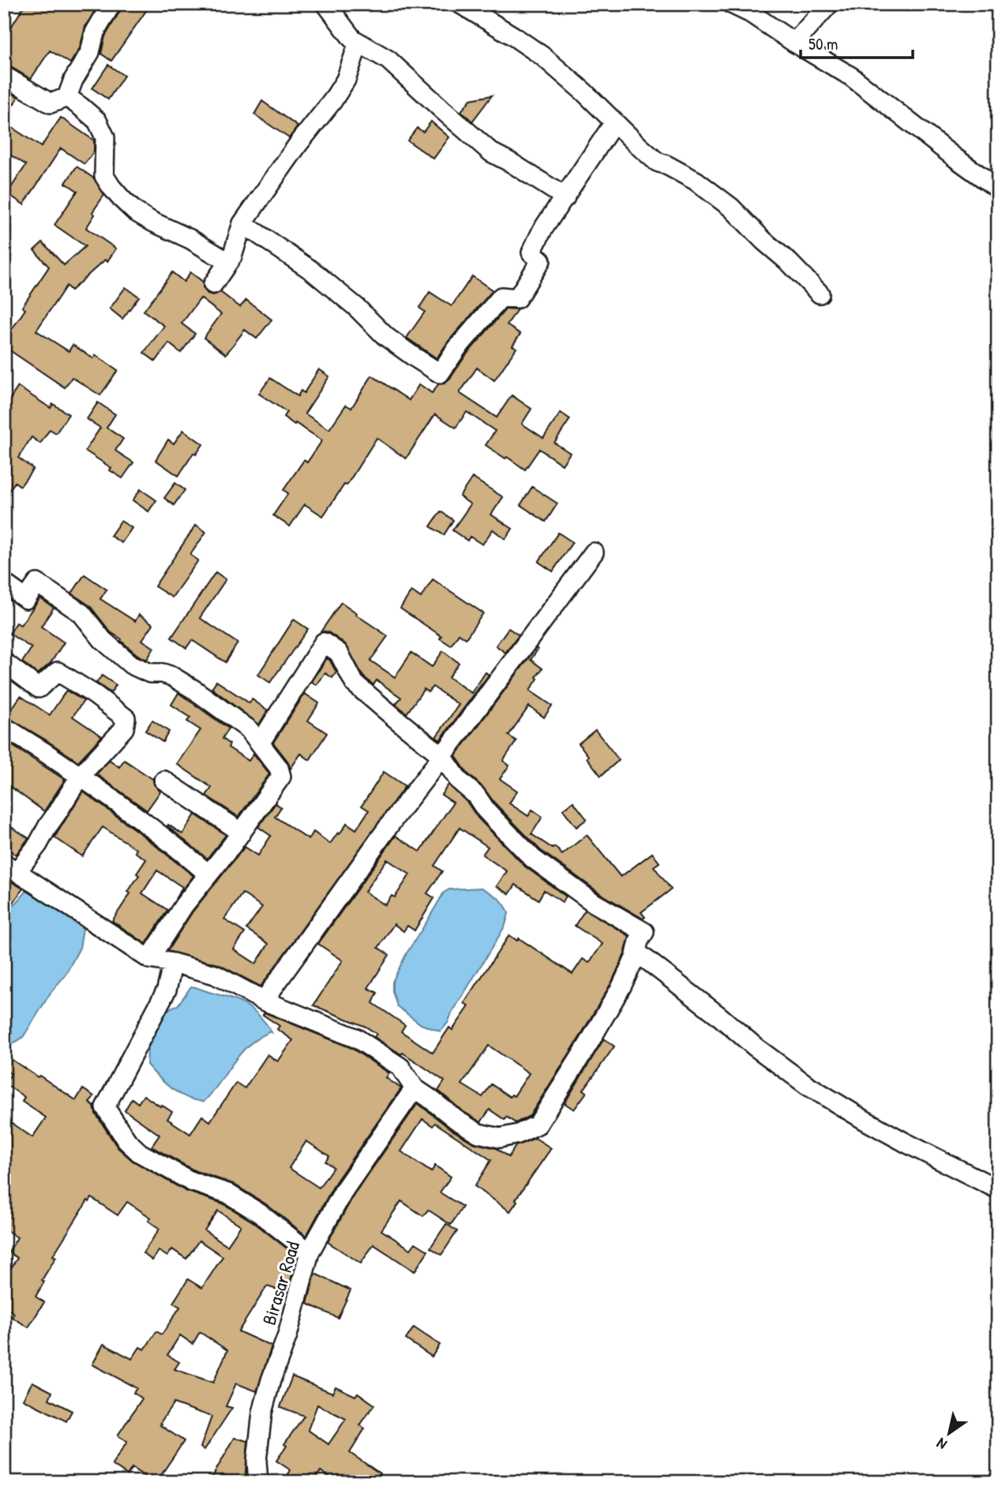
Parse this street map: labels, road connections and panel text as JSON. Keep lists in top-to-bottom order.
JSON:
{
  "streets": {
    "street": ["Birasar Road"]
  },
  "scale_bar": "50 m",
  "north": "bottom left"
}
